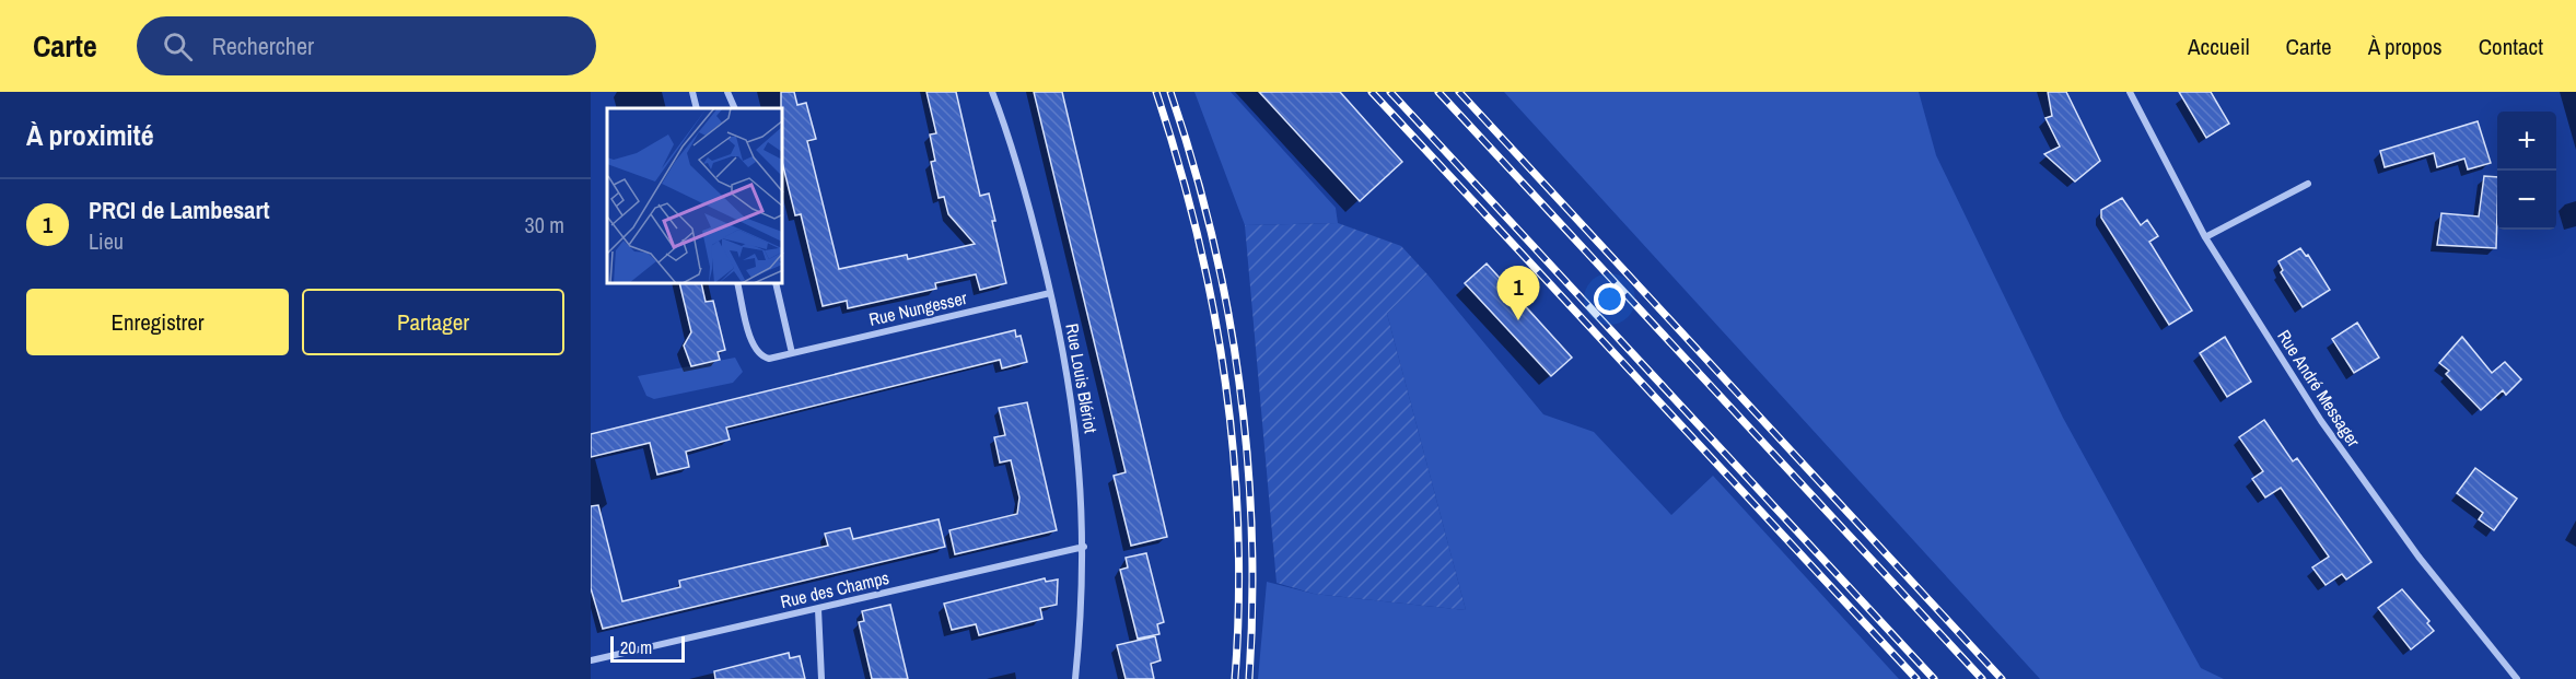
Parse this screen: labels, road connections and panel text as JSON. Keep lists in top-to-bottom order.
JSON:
{
  "streets": {
    "street": [
      "Rue Nungesser",
      "Rue Louis Blériot",
      "Rue André Messager",
      "Rue des Champs"
    ]
  },
  "crossings": [
    ["Rue Nungesser", "Rue Louis Blériot"],
    ["Rue Louis Blériot", "Rue des Champs"]
  ],
  "scale_bar": "20 m",
  "page": {
    "header": "Carte",
    "search": "Rechercher",
    "nav": [
      "Accueil",
      "Carte",
      "À propos",
      "Contact"
    ],
    "heading": "À proximité",
    "map_buttons": ["+", "−"],
    "list": [
      {
        "mark": "1",
        "name": "PRCI de Lambesart",
        "note": "Lieu",
        "value": "30 m"
      }
    ],
    "pins": "1",
    "buttons": ["Enregistrer", "Partager"],
    "scale": "20 m"
  }
}
